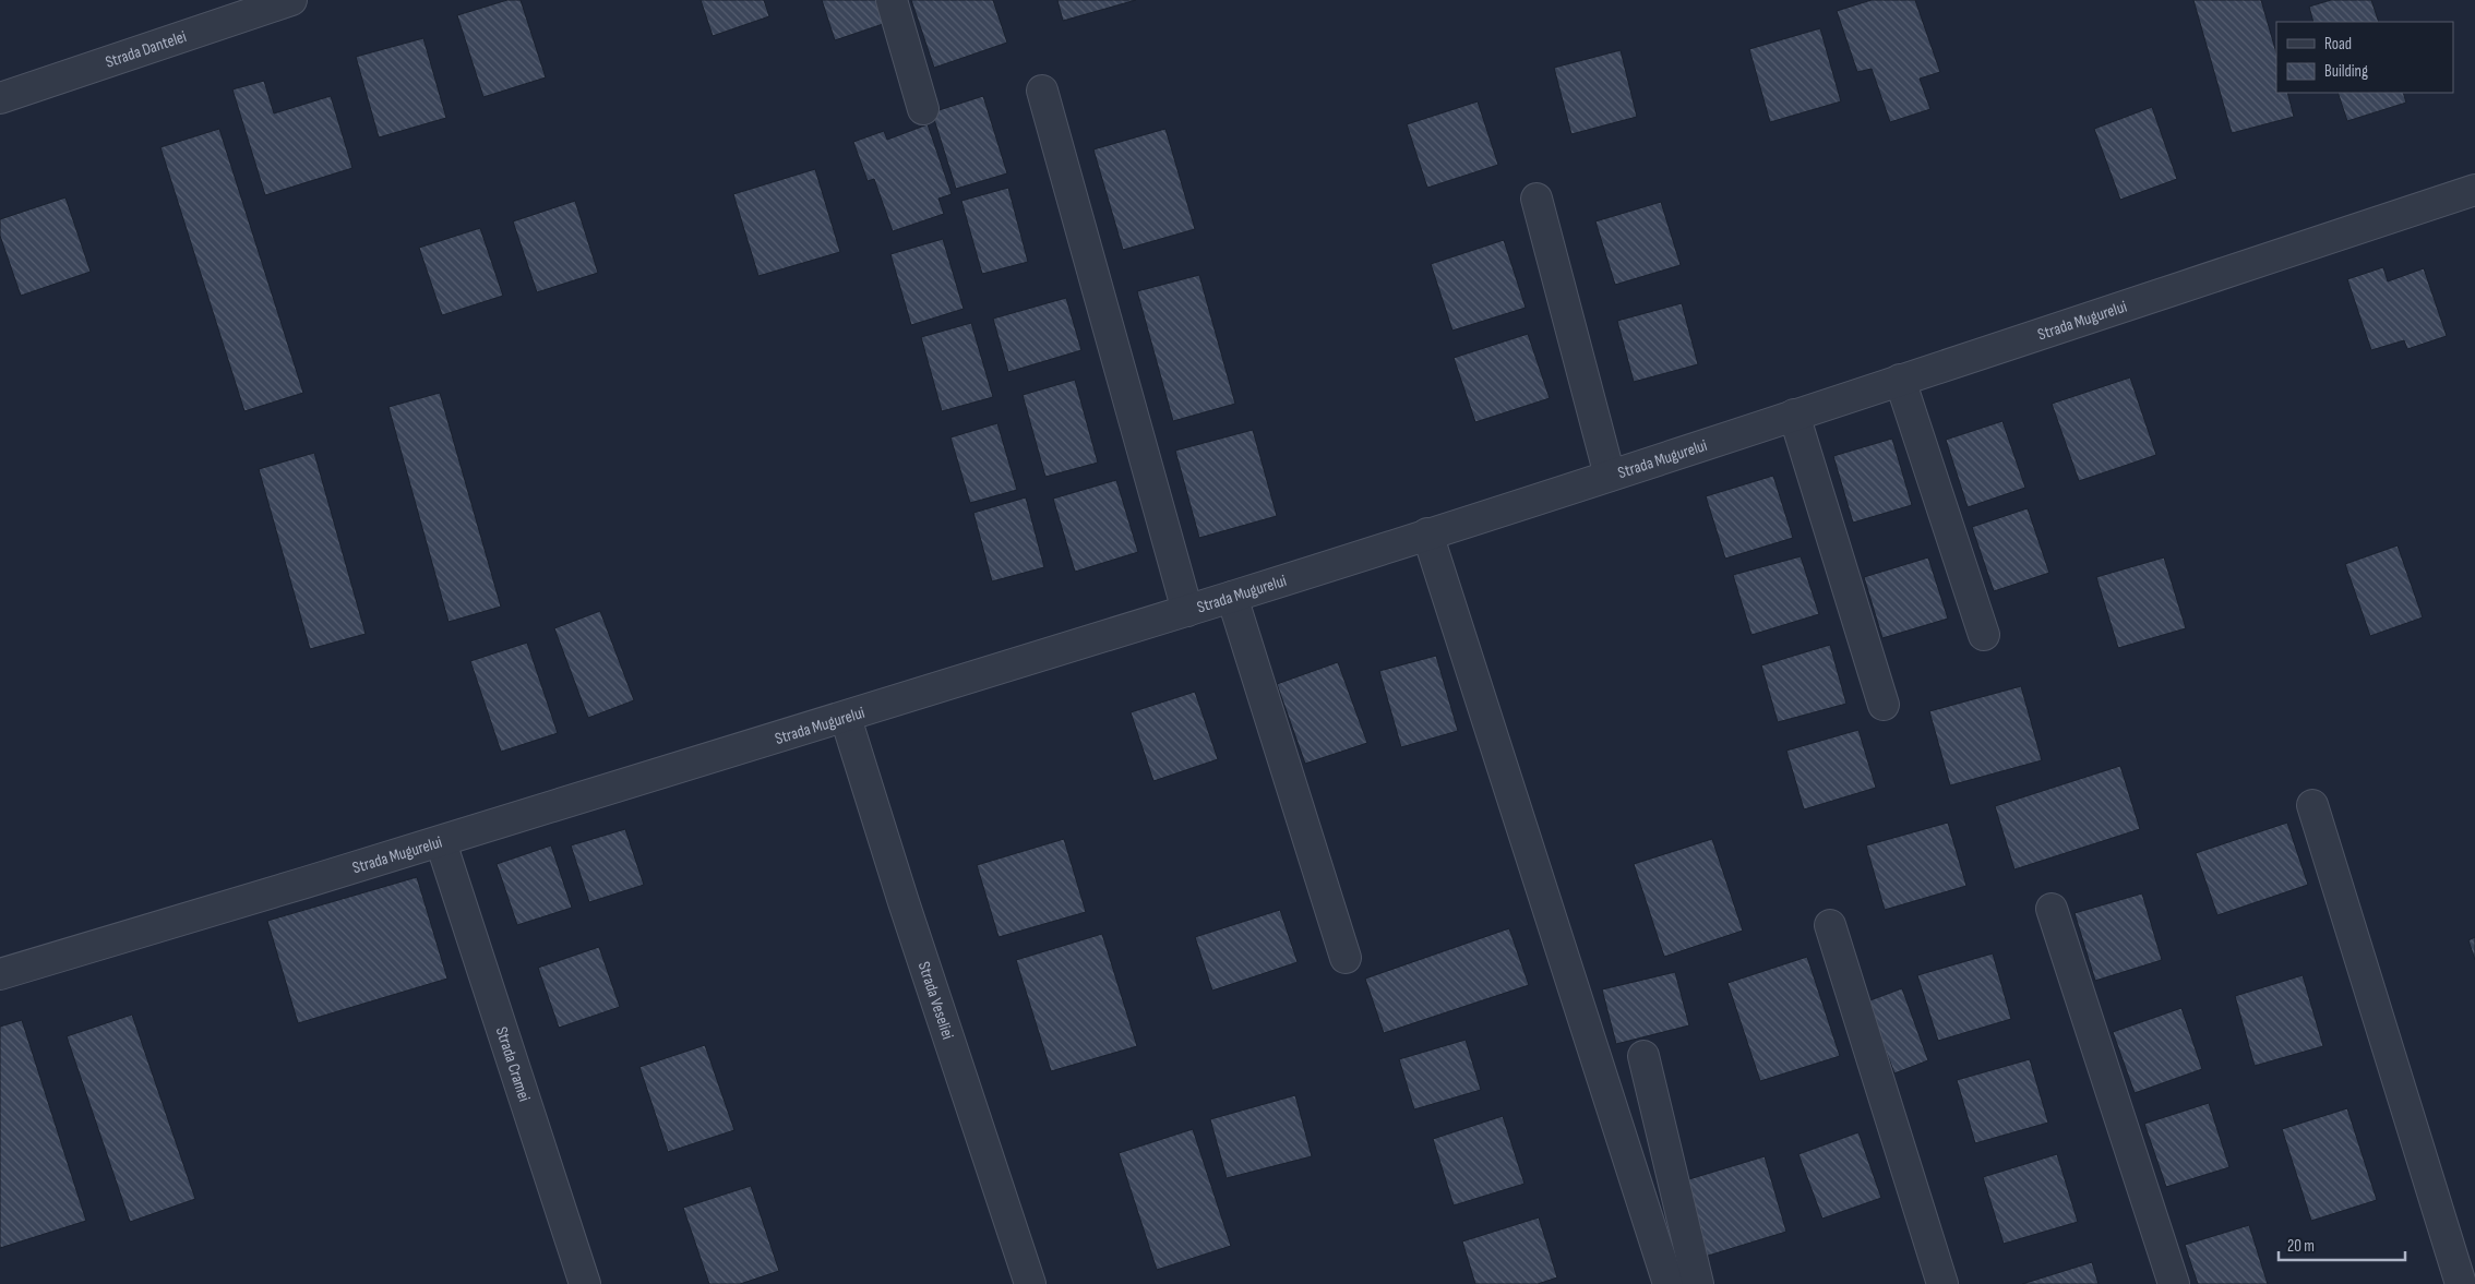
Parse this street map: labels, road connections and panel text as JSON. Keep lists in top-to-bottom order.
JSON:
{
  "streets": {
    "street": [
      "Strada Dantelei",
      "Strada Mugurelui",
      "Strada Veseliei",
      "Strada Cramei"
    ]
  },
  "crossings": [
    ["Strada Mugurelui", "Strada Veseliei"],
    ["Strada Mugurelui", "Strada Cramei"]
  ],
  "legend": ["Road", "Building"],
  "scale_bar": "20 m"
}
